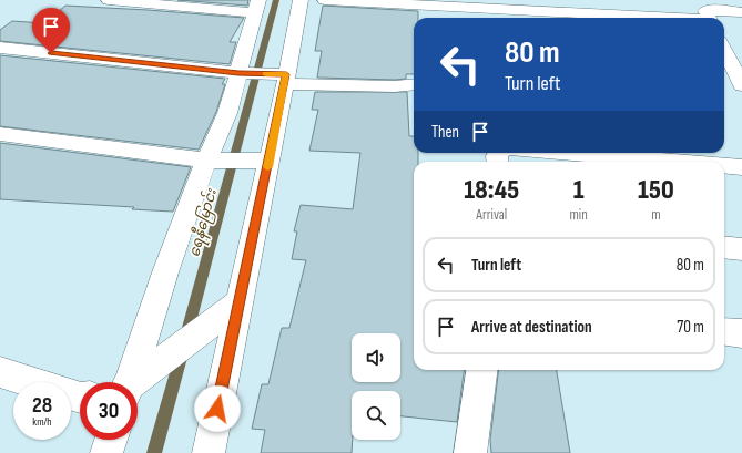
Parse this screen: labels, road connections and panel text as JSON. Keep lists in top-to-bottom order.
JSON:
{
  "water": ["ရေနီမြောင်း"],
  "page": {
    "turn": ["80 m", "Turn left"],
    "then": "Then",
    "eta": [
      "18:45",
      "Arrival",
      "1",
      "min",
      "150",
      "m"
    ],
    "list": [
      {
        "name": "Turn left",
        "value": "80 m"
      },
      {
        "name": "Arrive at destination",
        "value": "70 m"
      }
    ],
    "speed": "28 km/h",
    "limit": "30"
  }
}
